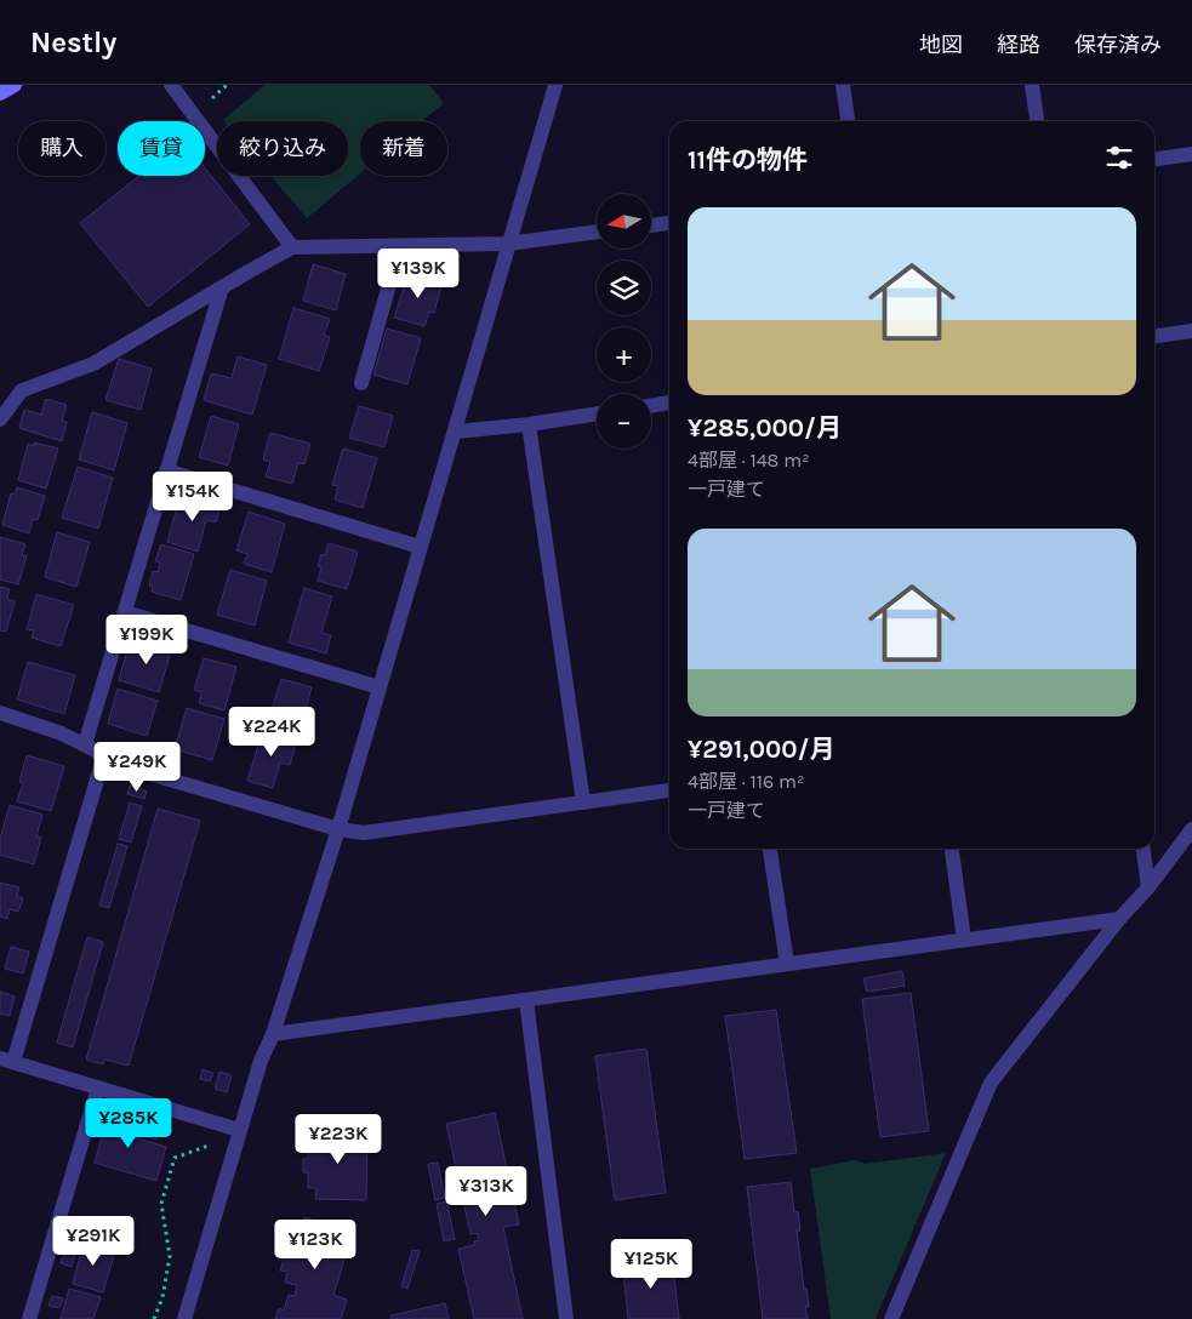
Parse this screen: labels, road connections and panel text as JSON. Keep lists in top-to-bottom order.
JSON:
{
  "north": "left",
  "page": {
    "header": "Nestly",
    "nav": ["地図", "経路", "保存済み"],
    "chip": [
      "購入",
      "賃貸",
      "絞り込み",
      "新着"
    ],
    "heading": "11件の物件",
    "map_buttons": ["+", "−"],
    "list": [
      {
        "name": "¥285,000/月",
        "note": "4部屋 · 148 m² · 一戸建て"
      },
      {
        "name": "¥291,000/月",
        "note": "4部屋 · 116 m² · 一戸建て"
      }
    ],
    "price": [
      "¥139K",
      "¥154K",
      "¥199K",
      "¥224K",
      "¥249K",
      "¥285K",
      "¥223K",
      "¥313K",
      "¥291K",
      "¥123K",
      "¥125K"
    ]
  }
}
